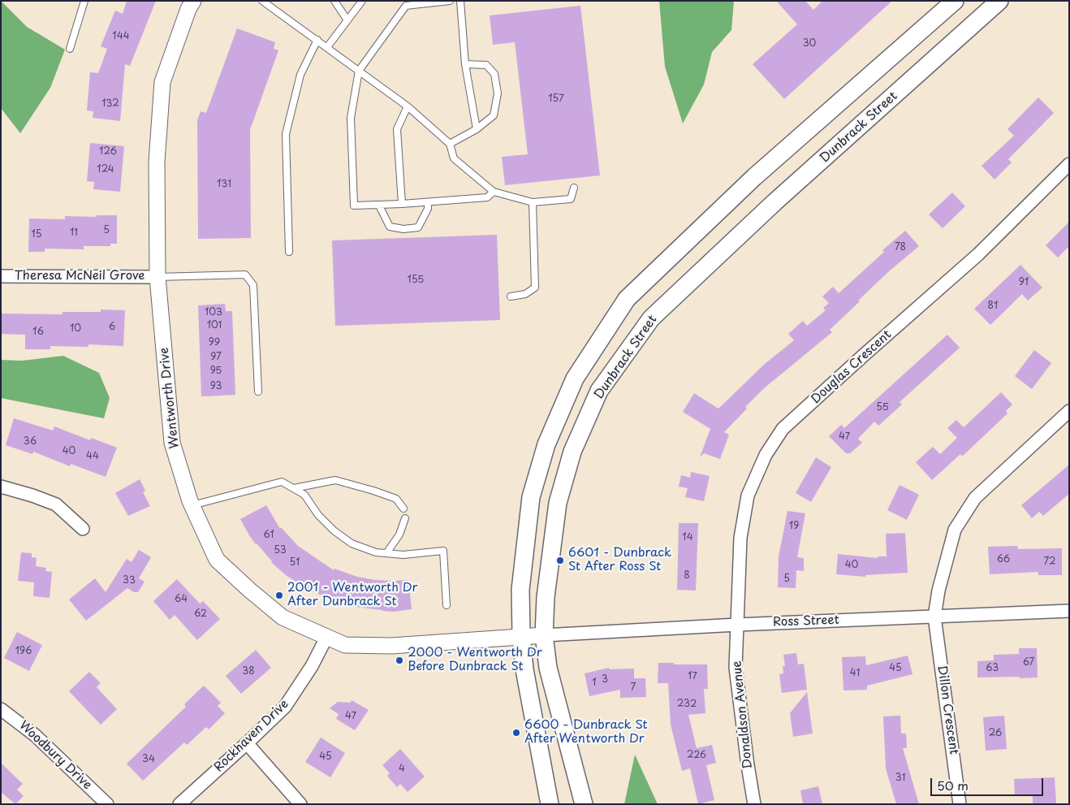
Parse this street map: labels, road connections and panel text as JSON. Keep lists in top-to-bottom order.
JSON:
{
  "streets": {
    "main road": ["Dunbrack Street"],
    "street": [
      "Theresa McNeil Grove",
      "Douglas Crescent",
      "Wentworth Drive",
      "Ross Street",
      "Dillon Crescent",
      "Donaldson Avenue",
      "Rockhaven Drive",
      "Woodbury Drive"
    ]
  },
  "crossings": [
    ["Dunbrack Street", "Wentworth Drive"],
    ["Dunbrack Street", "Ross Street"],
    ["Theresa McNeil Grove", "Wentworth Drive"],
    ["Douglas Crescent", "Ross Street"],
    ["Douglas Crescent", "Donaldson Avenue"],
    ["Wentworth Drive", "Ross Street"],
    ["Wentworth Drive", "Rockhaven Drive"],
    ["Ross Street", "Dillon Crescent"],
    ["Ross Street", "Donaldson Avenue"]
  ],
  "places": [
    "6601 - Dunbrack St After Ross St",
    "2001 - Wentworth Dr After Dunbrack St",
    "2000 - Wentworth Dr Before Dunbrack St",
    "6600 - Dunbrack St After Wentworth Dr"
  ],
  "house_numbers": [
    "144",
    "30",
    "157",
    "132",
    "126",
    "124",
    "131",
    "5",
    "11",
    "15",
    "78",
    "155",
    "91",
    "81",
    "103",
    "101",
    "6",
    "10",
    "16",
    "99",
    "97",
    "95",
    "93",
    "55",
    "47",
    "36",
    "40",
    "44",
    "19",
    "61",
    "14",
    "53",
    "66",
    "72",
    "51",
    "40",
    "8",
    "5",
    "33",
    "64",
    "62",
    "196",
    "67",
    "45",
    "63",
    "38",
    "41",
    "17",
    "3",
    "1",
    "7",
    "232",
    "47",
    "26",
    "226",
    "45",
    "34",
    "4",
    "31"
  ],
  "scale_bar": "50 m"
}
